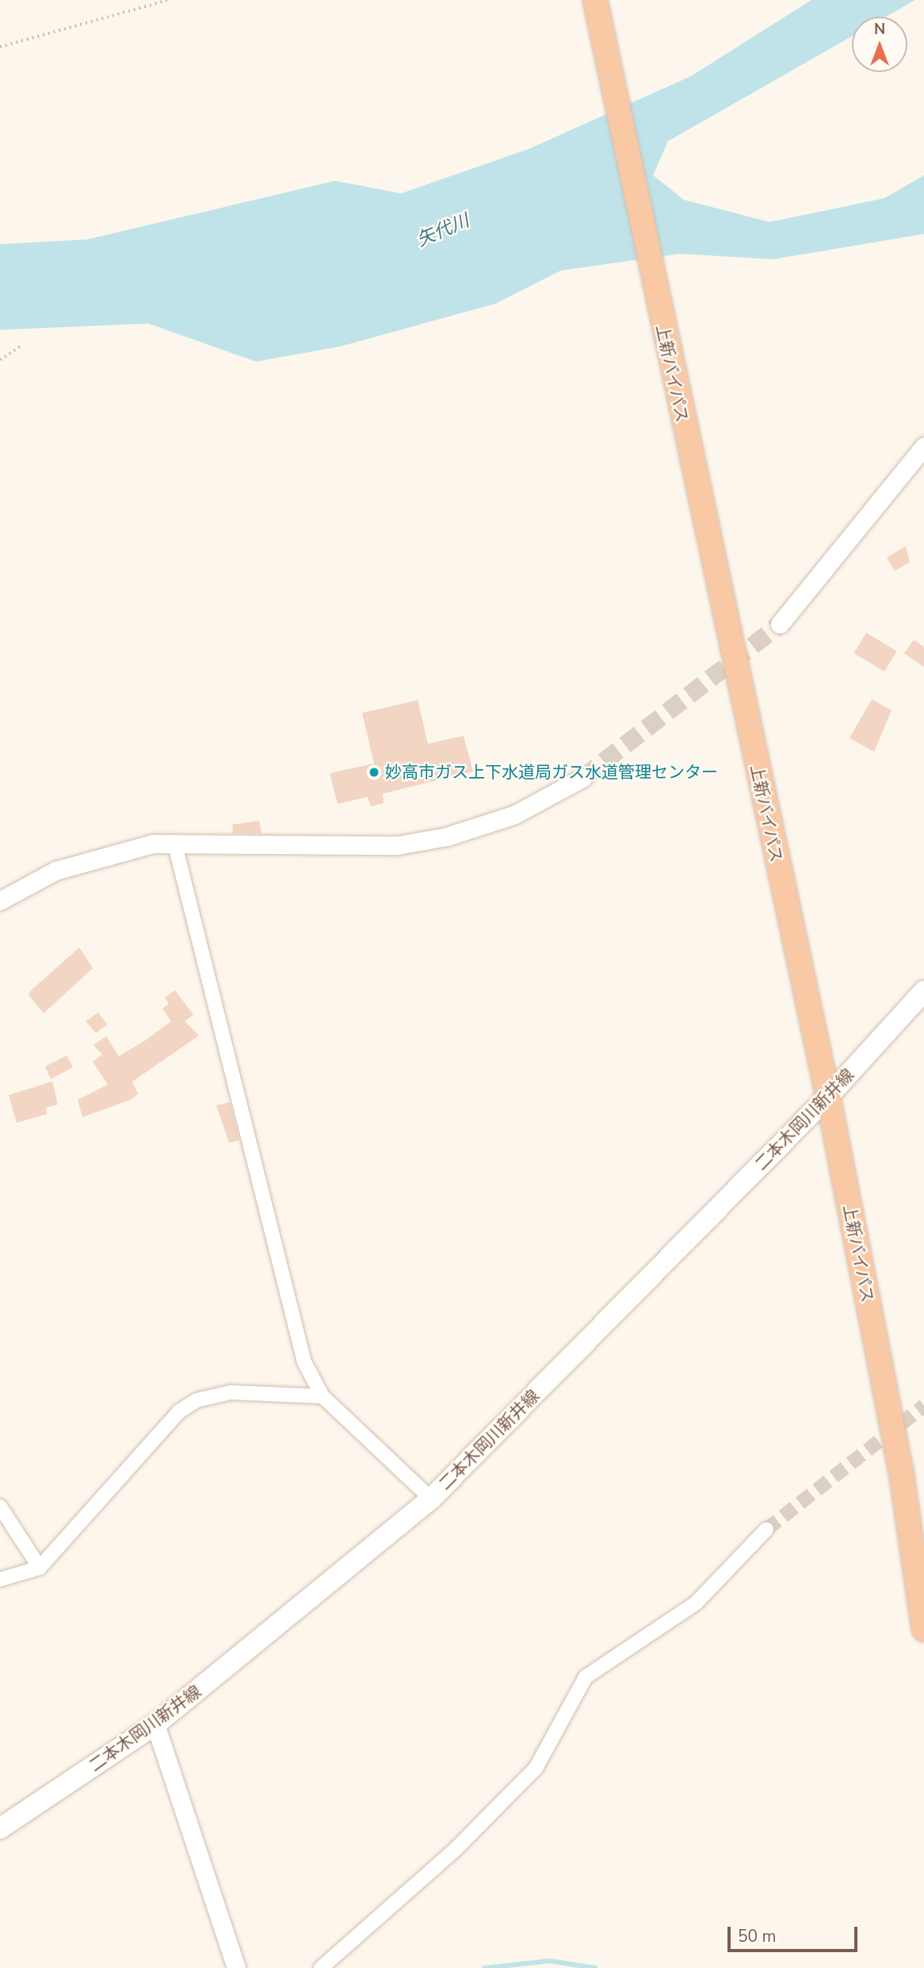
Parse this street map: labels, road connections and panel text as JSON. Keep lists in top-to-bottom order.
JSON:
{
  "streets": {
    "highway": ["上新バイパス"],
    "main road": ["二本木岡川新井線"]
  },
  "crossings": [
    ["上新バイパス", "二本木岡川新井線"]
  ],
  "water": ["矢代川"],
  "places": ["妙高市ガス上下水道局ガス水道管理センター"],
  "scale_bar": "50 m",
  "north": "top"
}
